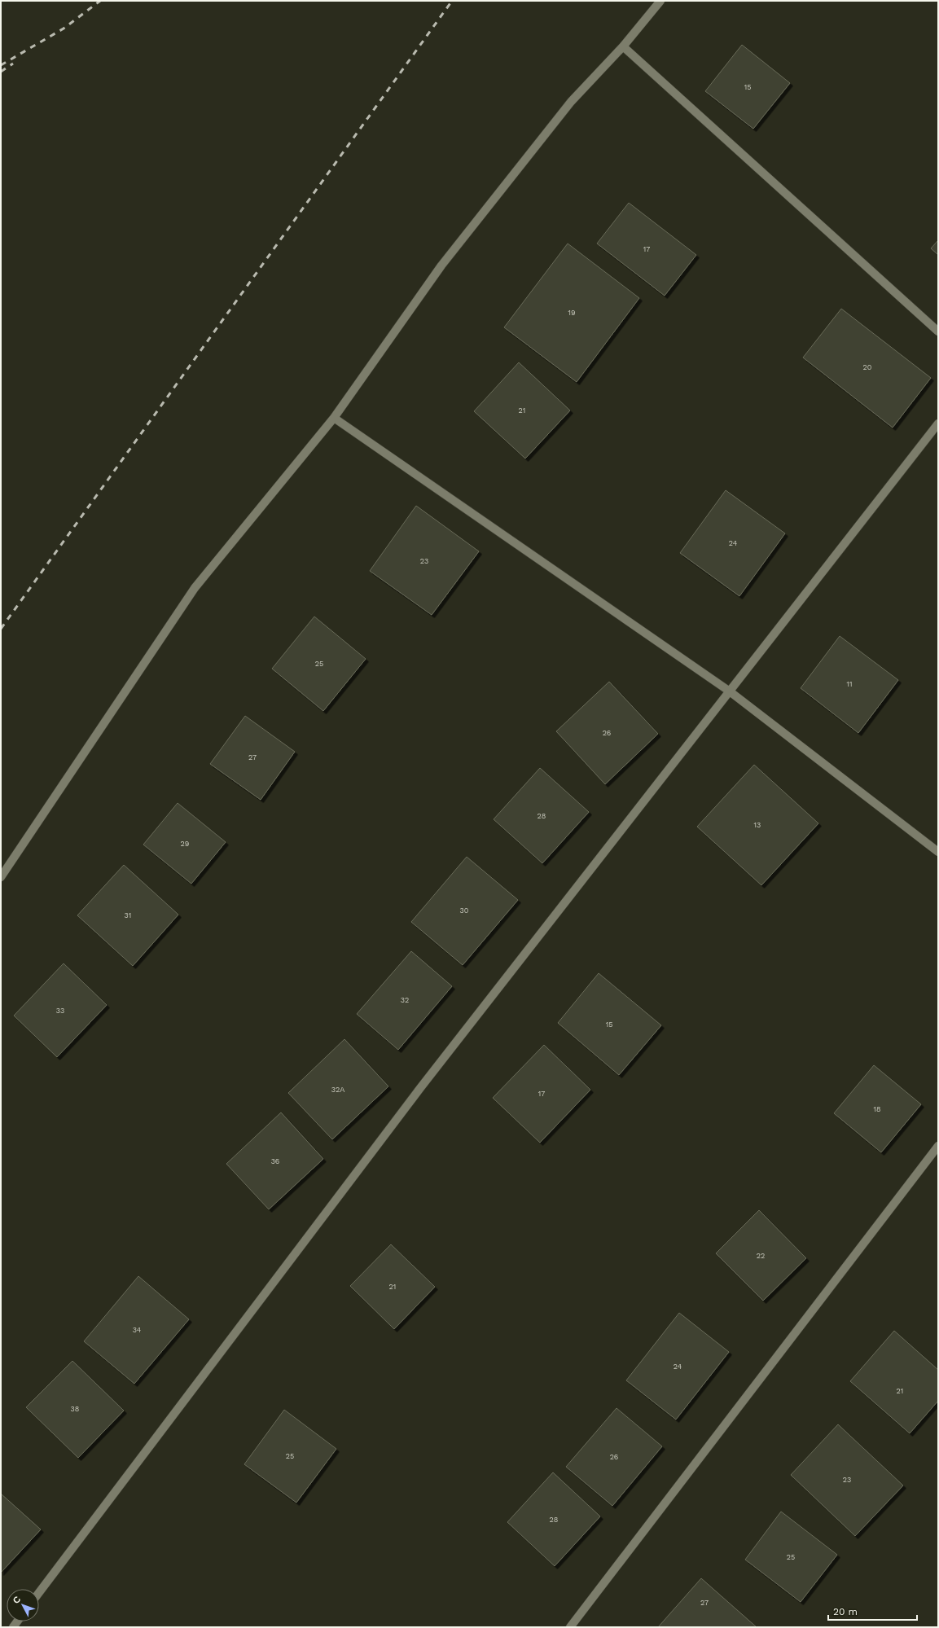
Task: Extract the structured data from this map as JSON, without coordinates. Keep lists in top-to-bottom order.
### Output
{
  "house_numbers": [
    "15",
    "17",
    "19",
    "20",
    "21",
    "24",
    "23",
    "25",
    "11",
    "26",
    "27",
    "28",
    "13",
    "29",
    "30",
    "31",
    "32",
    "33",
    "15",
    "32А",
    "17",
    "18",
    "36",
    "22",
    "21",
    "34",
    "24",
    "21",
    "38",
    "25",
    "26",
    "23",
    "28",
    "25",
    "27"
  ],
  "scale_bar": "20 m",
  "north": "top left"
}
